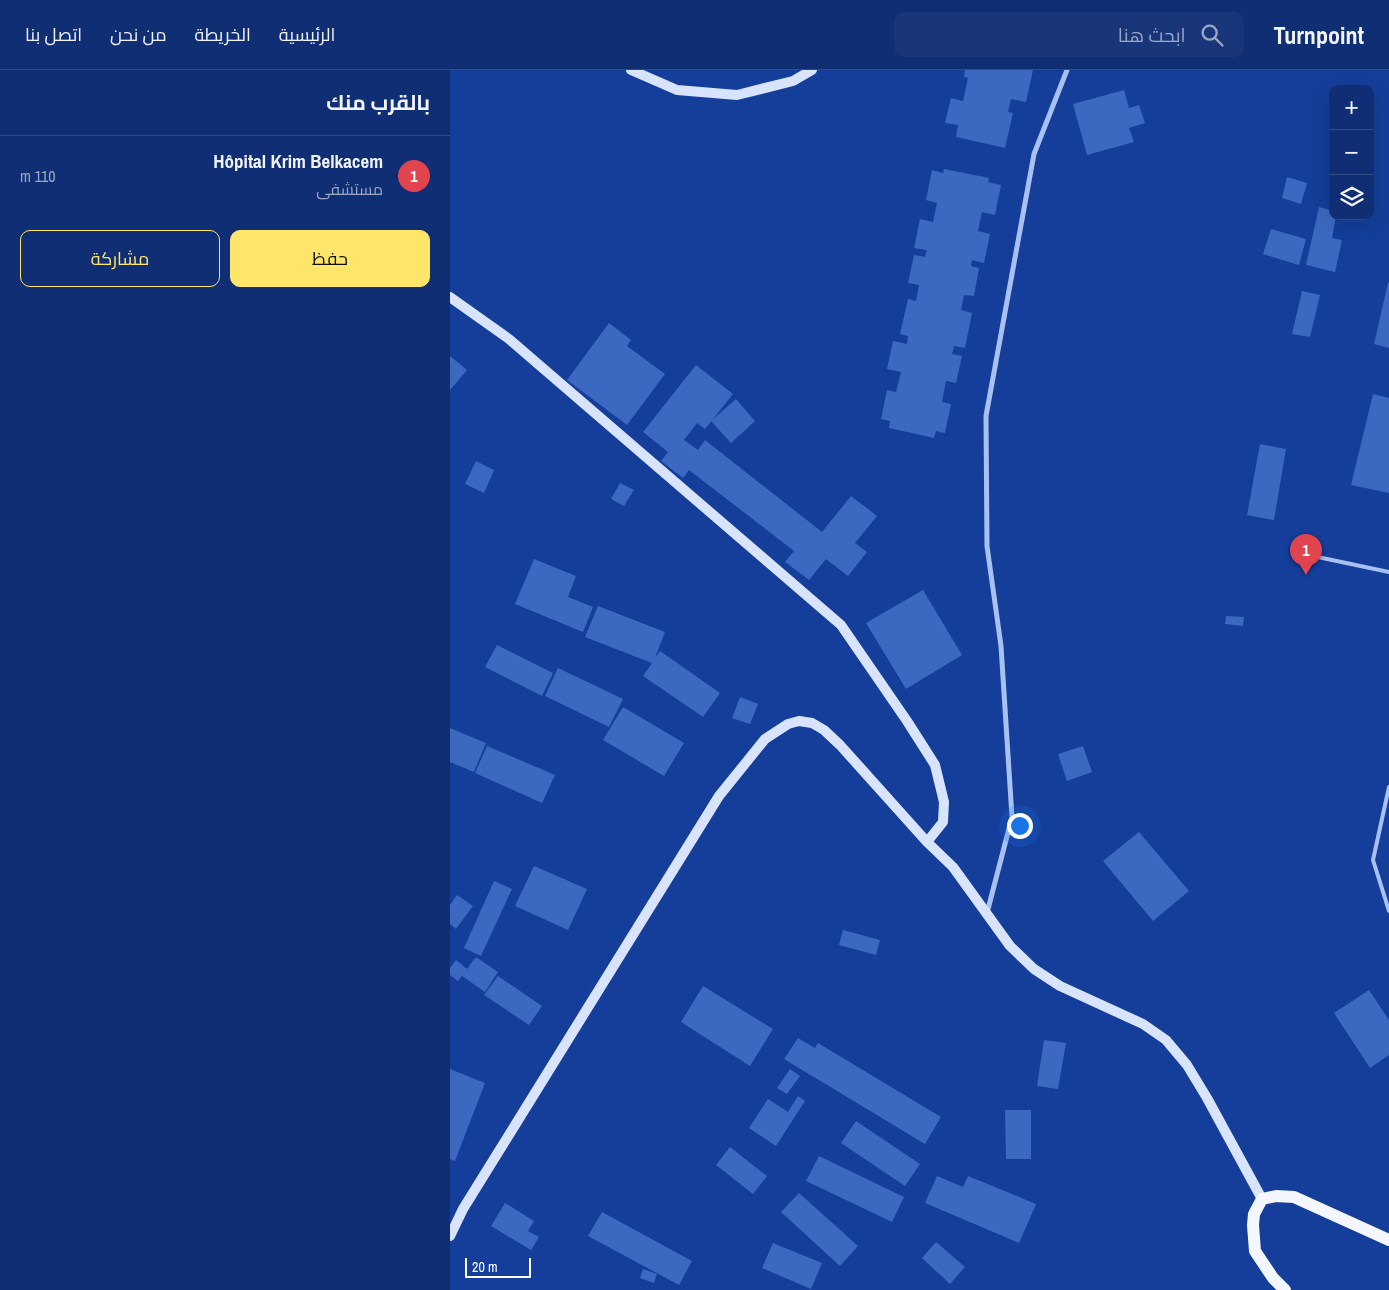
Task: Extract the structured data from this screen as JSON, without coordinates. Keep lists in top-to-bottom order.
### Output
{
  "scale_bar": "20 m",
  "page": {
    "header": "Turnpoint",
    "search": "ابحث هنا",
    "nav": [
      "الرئيسية",
      "الخريطة",
      "من نحن",
      "اتصل بنا"
    ],
    "heading": "بالقرب منك",
    "map_buttons": ["+", "−"],
    "list": [
      {
        "mark": "1",
        "name": "Hôpital Krim Belkacem",
        "note": "مستشفى",
        "value": "110 m"
      }
    ],
    "buttons": ["حفظ", "مشاركة"],
    "pins": "1",
    "scale": "20 m"
  }
}
